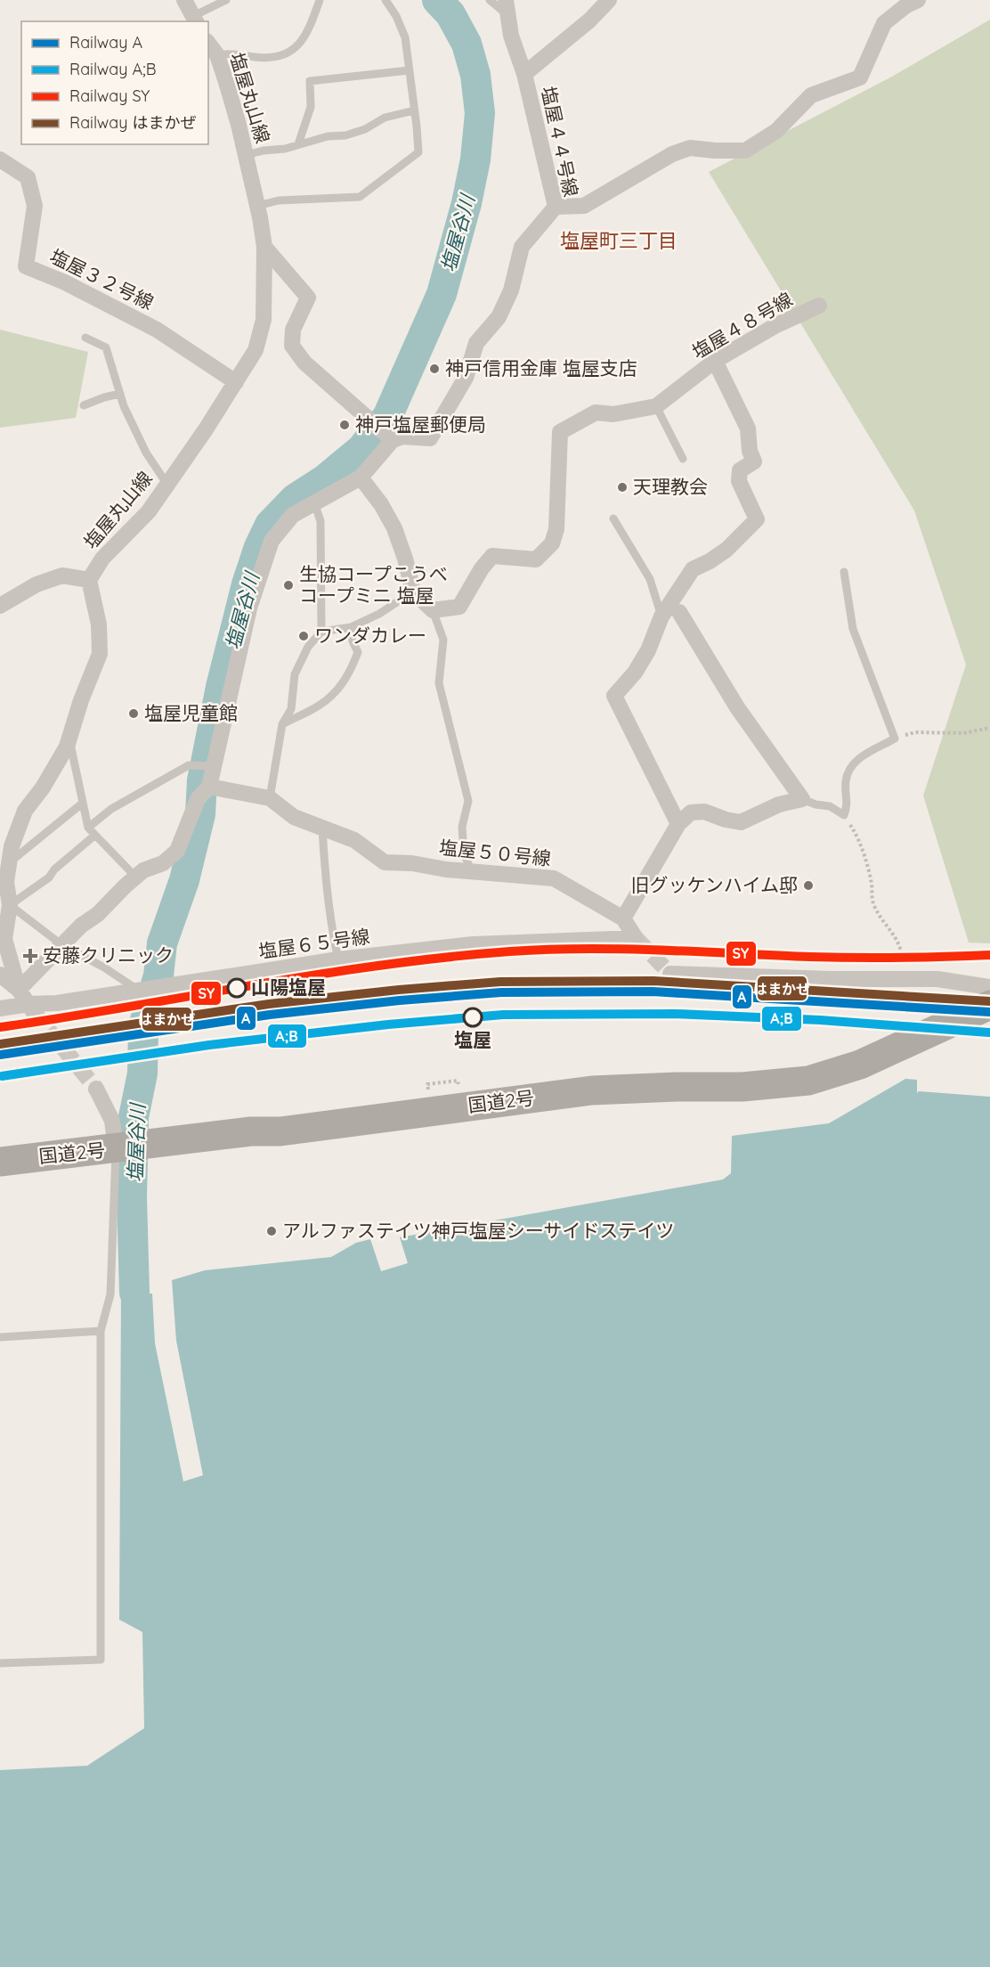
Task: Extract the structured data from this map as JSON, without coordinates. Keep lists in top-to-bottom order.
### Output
{
  "streets": {
    "highway": ["国道2号"],
    "street": [
      "塩屋丸山線",
      "塩屋４４号線",
      "塩屋３２号線",
      "塩屋４８号線",
      "塩屋５０号線",
      "塩屋６５号線"
    ]
  },
  "crossings": [
    ["塩屋丸山線", "塩屋３２号線"],
    ["塩屋丸山線", "塩屋６５号線"],
    ["塩屋５０号線", "塩屋６５号線"]
  ],
  "districts": ["塩屋町三丁目"],
  "water": ["塩屋谷川"],
  "places": {
    "other": [
      "神戸信用金庫 塩屋支店",
      "神戸塩屋郵便局",
      "天理教会",
      "生協コープこうべ コープミニ 塩屋",
      "ワンダカレー",
      "塩屋児童館",
      "旧グッケンハイム邸",
      "山陽塩屋",
      "塩屋",
      "アルファステイツ神戸塩屋シーサイドステイツ"
    ],
    "health": ["安藤クリニック"]
  },
  "lines": [
    "rail line SY",
    "rail line はまかぜ",
    "rail line A",
    "rail line A;B"
  ],
  "legend": [
    "Railway A",
    "Railway A;B",
    "Railway SY",
    "Railway はまかぜ"
  ]
}
